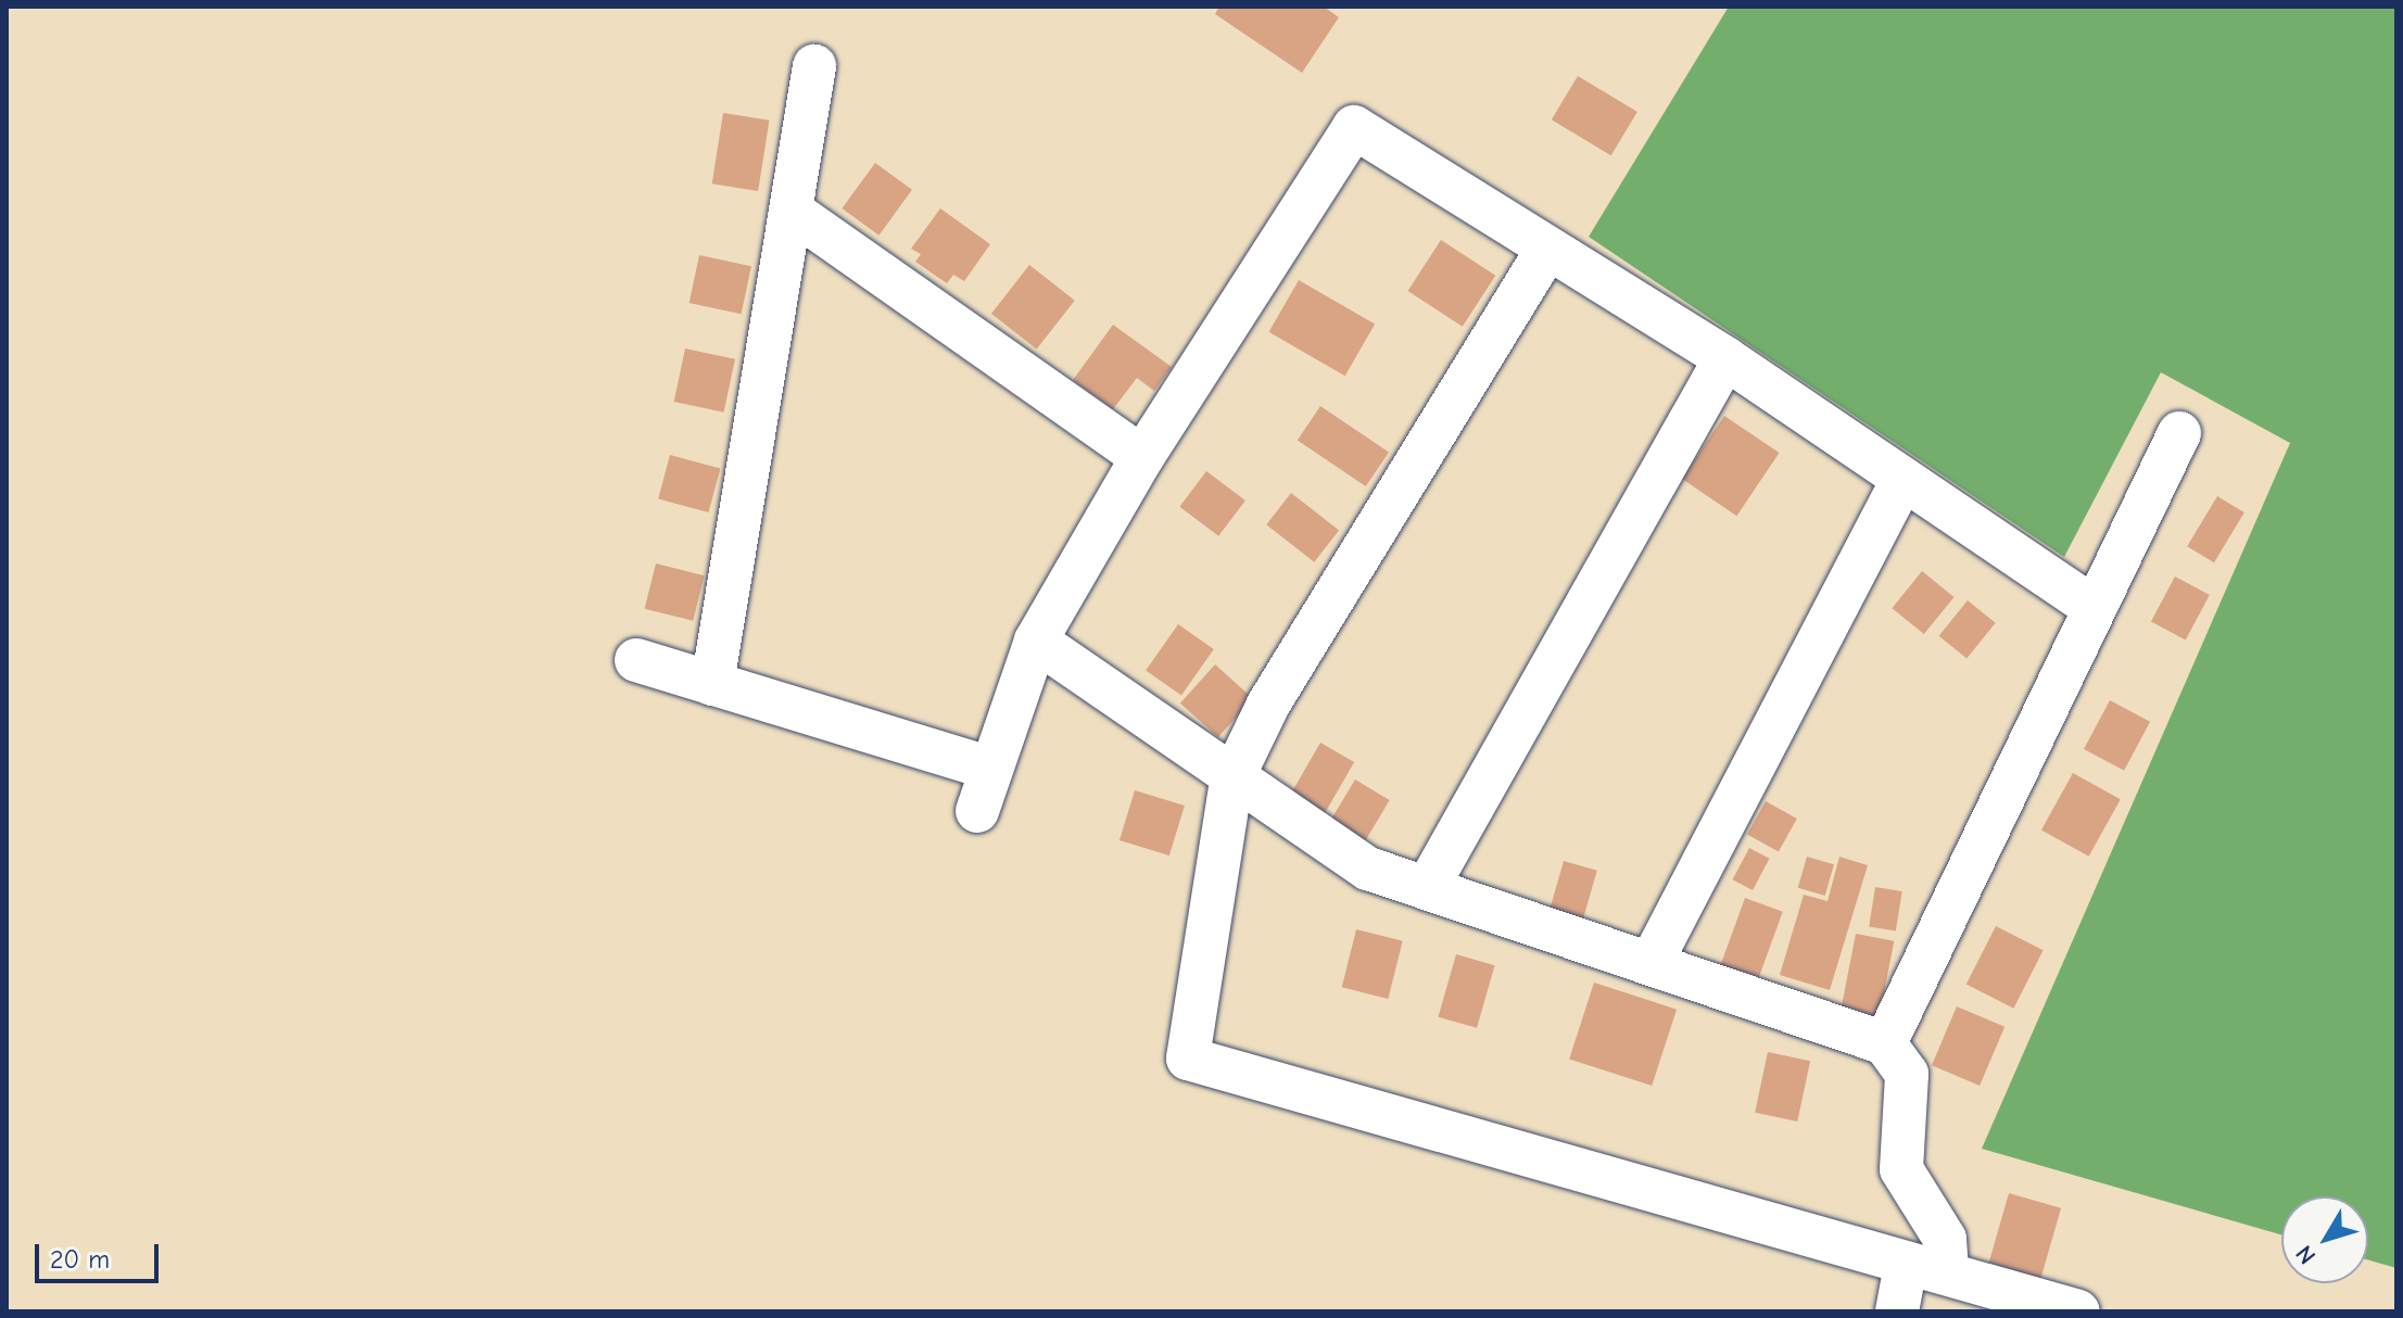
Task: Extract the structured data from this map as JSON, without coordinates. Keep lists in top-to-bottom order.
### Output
{
  "scale_bar": "20 m",
  "north": "bottom left"
}
